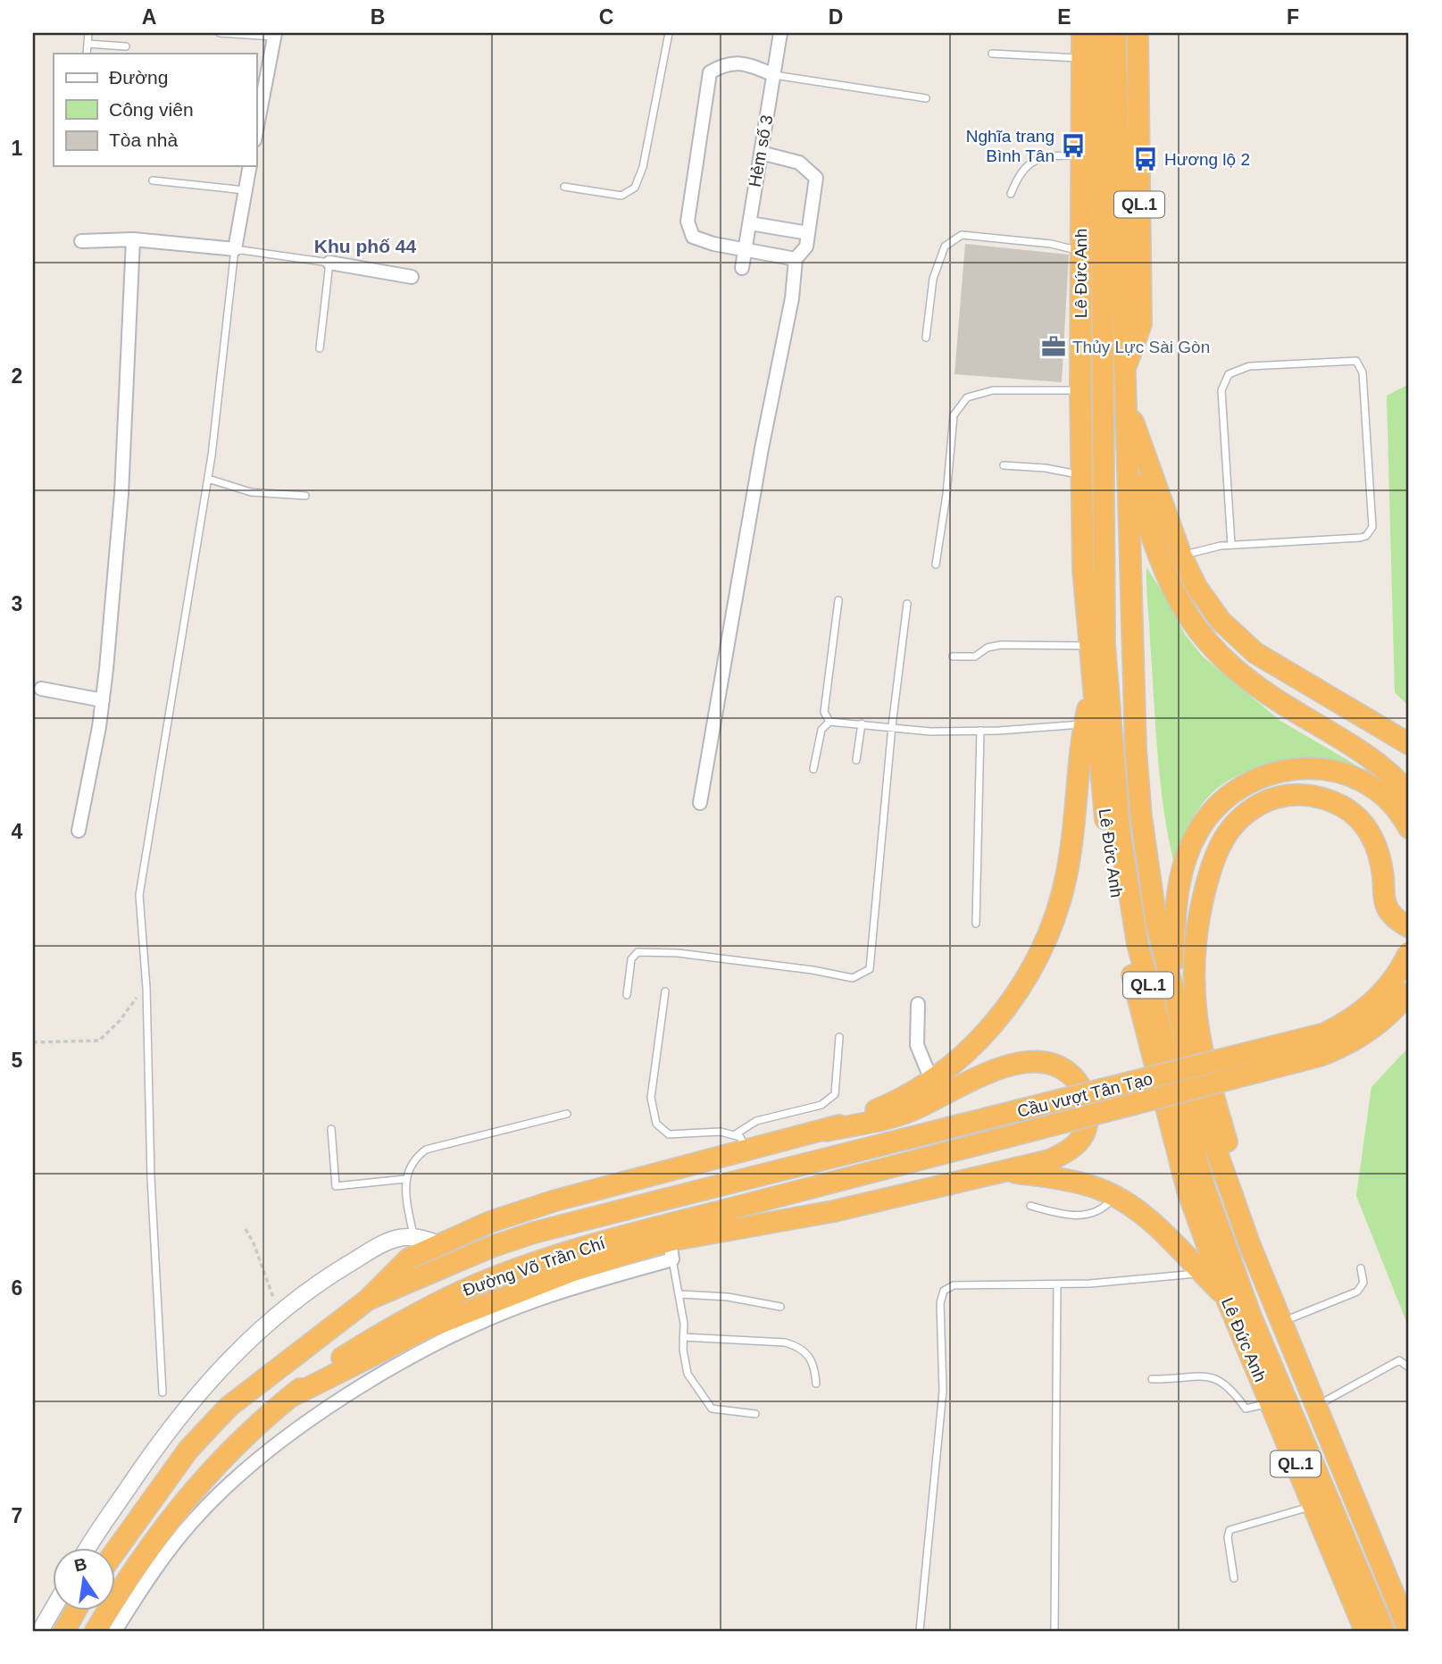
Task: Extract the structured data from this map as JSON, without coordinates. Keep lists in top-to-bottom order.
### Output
{
  "streets": {
    "highway": [
      "QL.1",
      "Lê Đức Anh",
      "Cầu vượt Tân Tạo",
      "Đường Võ Trần Chí"
    ],
    "street": ["Hẻm số 3"]
  },
  "crossings": [
    ["Cầu vượt Tân Tạo", "Đường Võ Trần Chí"]
  ],
  "districts": ["Khu phố 44"],
  "places": {
    "bus stop": ["Nghĩa trang Bình Tân", "Hương lộ 2"],
    "office": ["Thủy Lực Sài Gòn"]
  },
  "legend": ["Đường", "Công viên", "Tòa nhà"],
  "north": "top",
  "grid": {
    "columns": [
      "A",
      "B",
      "C",
      "D",
      "E",
      "F"
    ],
    "rows": [
      "1",
      "2",
      "3",
      "4",
      "5",
      "6",
      "7"
    ]
  }
}
